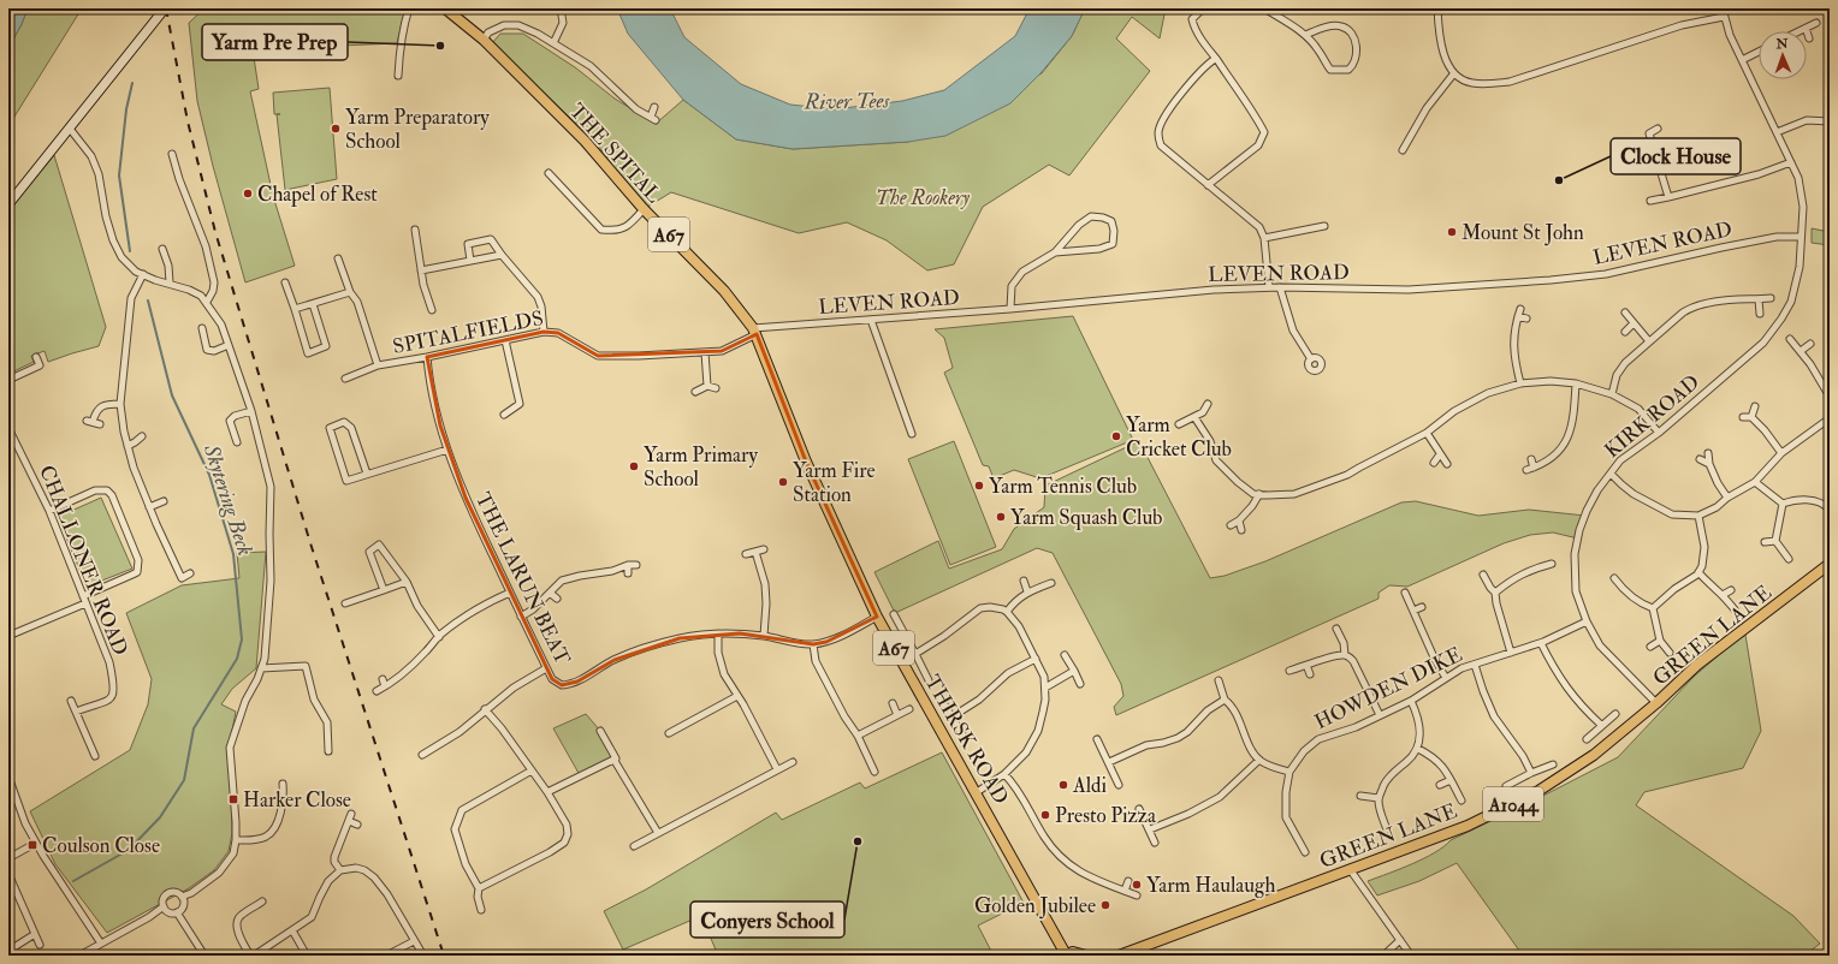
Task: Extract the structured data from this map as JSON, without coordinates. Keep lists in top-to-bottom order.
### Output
{
  "streets": {
    "main road": [
      "THE SPITAL",
      "A67",
      "GREEN LANE",
      "THIRSK ROAD",
      "A1044"
    ],
    "street": [
      "LEVEN ROAD",
      "SPITALFIELDS",
      "KIRK ROAD",
      "CHALLONER ROAD",
      "THE LARUN BEAT",
      "HOWDEN DIKE"
    ]
  },
  "crossings": [
    ["THE SPITAL", "LEVEN ROAD"],
    ["THE SPITAL", "SPITALFIELDS"],
    ["THE SPITAL", "THIRSK ROAD"],
    ["A67", "THIRSK ROAD"],
    ["LEVEN ROAD", "SPITALFIELDS"],
    ["LEVEN ROAD", "KIRK ROAD"],
    ["LEVEN ROAD", "THIRSK ROAD"],
    ["SPITALFIELDS", "THE LARUN BEAT"],
    ["SPITALFIELDS", "THIRSK ROAD"],
    ["KIRK ROAD", "GREEN LANE"],
    ["KIRK ROAD", "HOWDEN DIKE"],
    ["THE LARUN BEAT", "THIRSK ROAD"]
  ],
  "water": ["River Tees", "Skytering Beck"],
  "parks": ["The Rookery"],
  "places": {
    "other": [
      "Yarm Pre Prep",
      "Yarm Preparatory School",
      "Clock House",
      "Chapel of Rest",
      "Mount St John",
      "Yarm Cricket Club",
      "Yarm Primary School",
      "Yarm Fire Station",
      "Yarm Tennis Club",
      "Yarm Squash Club",
      "Aldi",
      "Presto Pizza",
      "Conyers School",
      "Yarm Haulaugh",
      "Golden Jubilee"
    ],
    "transit": ["Harker Close", "Coulson Close"]
  },
  "north": "top"
}
